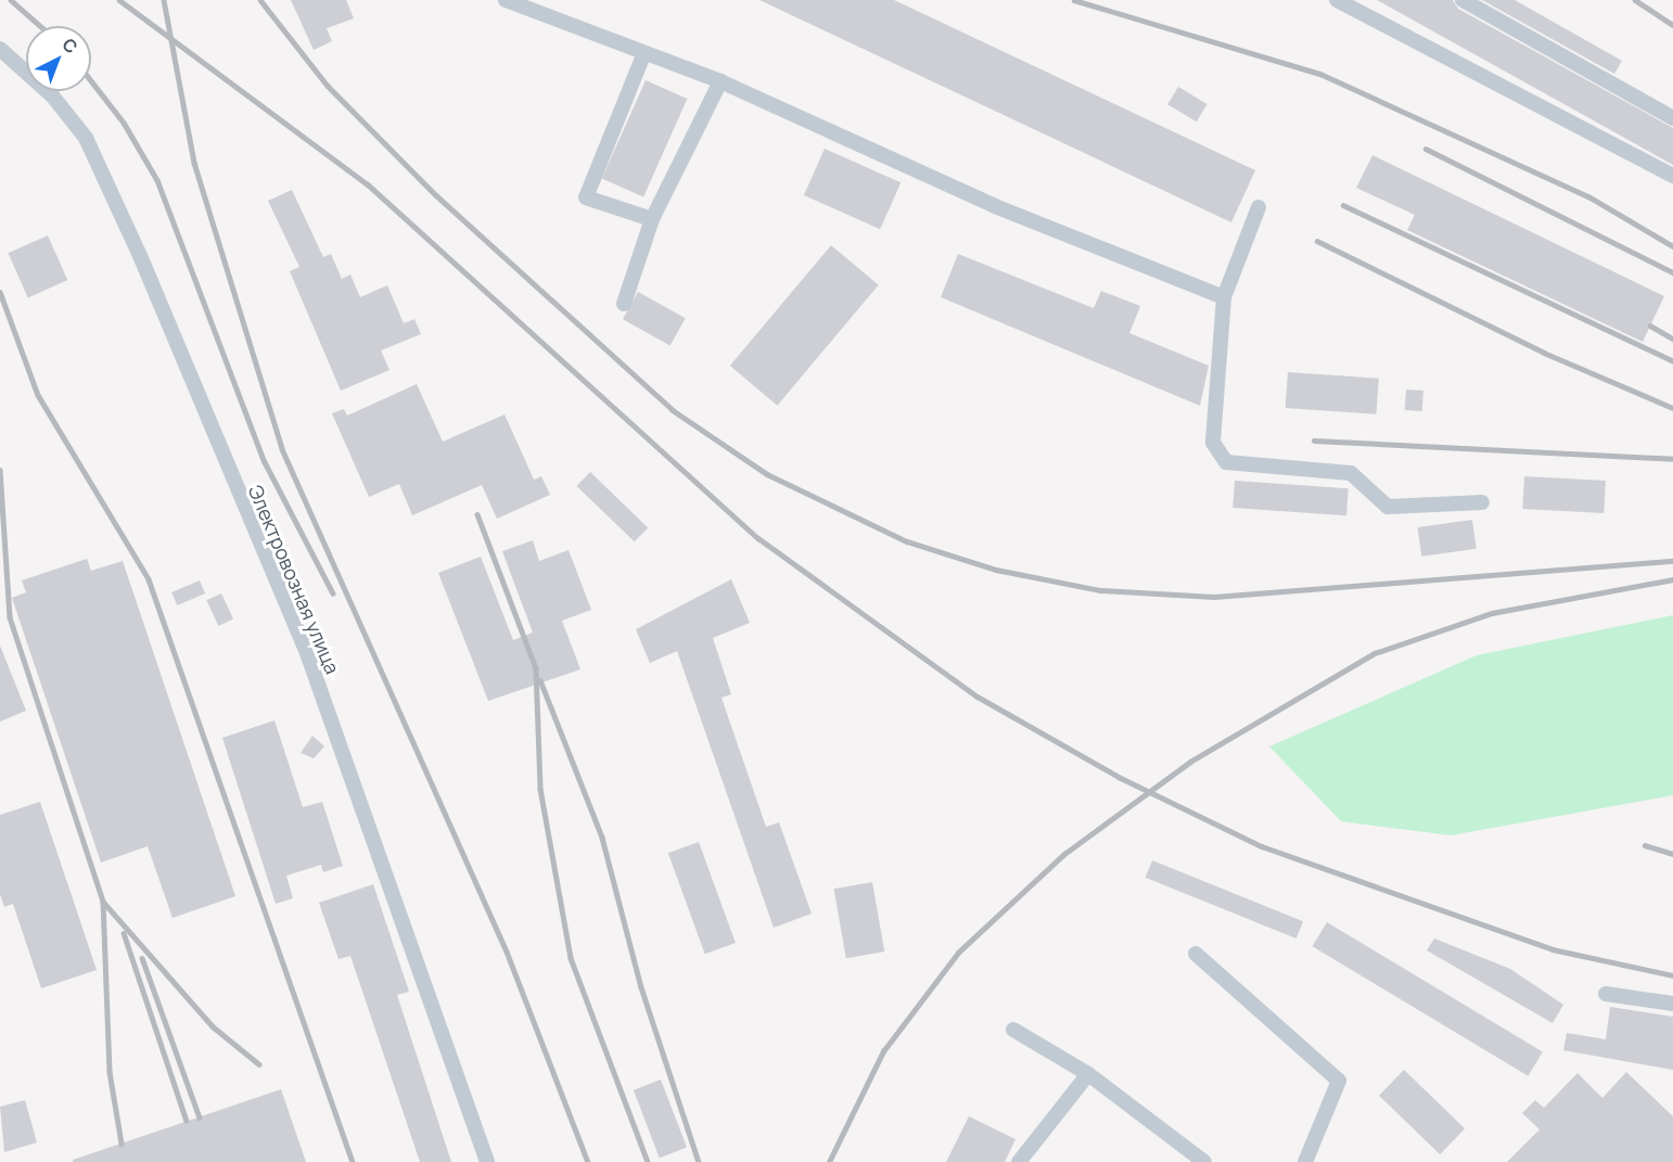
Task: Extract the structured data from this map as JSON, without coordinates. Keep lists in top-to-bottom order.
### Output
{
  "streets": {
    "street": ["Электровозная улица"]
  },
  "north": "top right"
}
